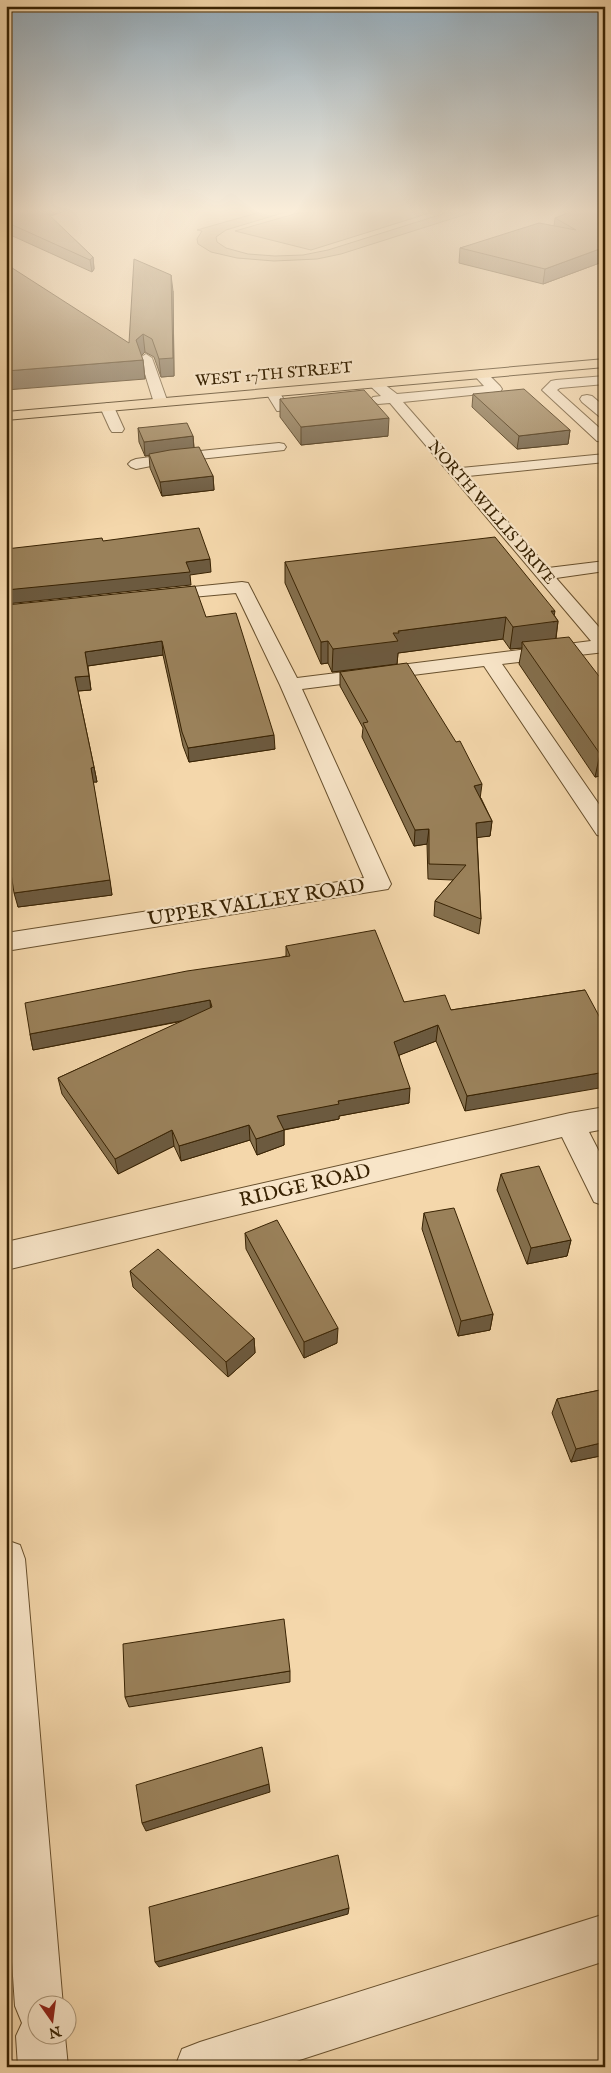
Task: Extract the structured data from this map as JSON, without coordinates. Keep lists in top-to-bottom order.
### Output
{
  "streets": {
    "main road": ["WEST 17TH STREET"],
    "street": ["NORTH WILLIS DRIVE", "UPPER VALLEY ROAD", "RIDGE ROAD"]
  },
  "crossings": [
    ["WEST 17TH STREET", "NORTH WILLIS DRIVE"]
  ],
  "north": "bottom"
}
